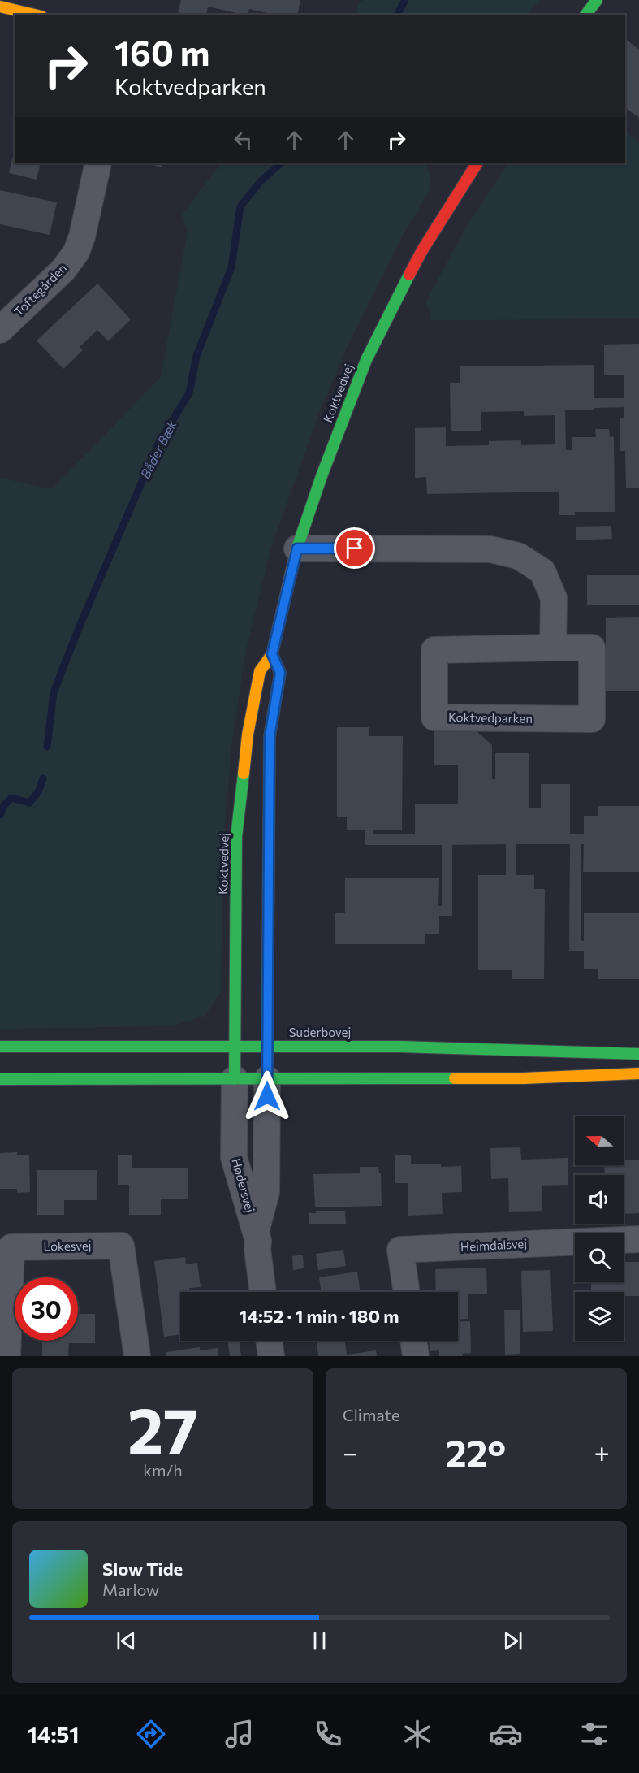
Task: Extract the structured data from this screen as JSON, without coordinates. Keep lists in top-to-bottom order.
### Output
{
  "streets": {
    "street": [
      "Toftegården",
      "Koktvedvej",
      "Koktvedparken",
      "Suderbovej",
      "Hødersvej",
      "Heimdalsvej",
      "Lokesvej"
    ]
  },
  "crossings": [
    ["Koktvedvej", "Suderbovej"],
    ["Koktvedvej", "Hødersvej"]
  ],
  "water": ["Båder Bæk"],
  "north": "left",
  "page": {
    "turn": ["160 m", "Koktvedparken"],
    "limit": "30",
    "trip": "14:52 · 1 min · 180 m",
    "tile": [
      ["27", "km/h"],
      "Climate"
    ],
    "heat": ["−", "22°", "+"],
    "song": ["Slow Tide", "Marlow"],
    "tabs": "14:51"
  }
}
